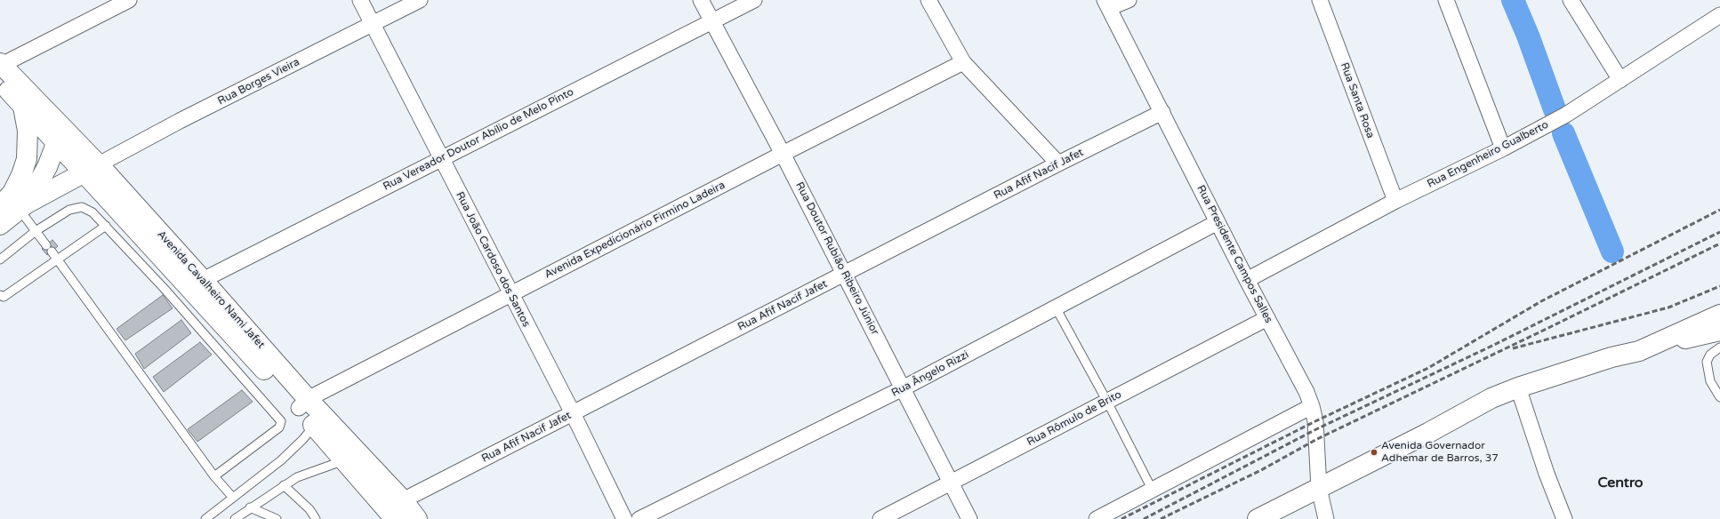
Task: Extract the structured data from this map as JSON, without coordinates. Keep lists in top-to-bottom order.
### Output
{
  "streets": {
    "main road": ["Avenida Cavalheiro Nami Jafet"],
    "street": [
      "Rua Borges Vieira",
      "Rua Santa Rosa",
      "Rua Vereador Doutor Abílio de Melo Pinto",
      "Rua Engenheiro Gualberto",
      "Rua Afif Nacif Jafet",
      "Avenida Expedicionário Firmino Ladeira",
      "Rua Presidente Campos Salles",
      "Rua Doutor Rubião Ribeiro Júnior",
      "Rua João Cardoso dos Santos",
      "Rua Ângelo Rizzi",
      "Rua Rômulo de Brito"
    ]
  },
  "crossings": [
    ["Rua Borges Vieira", "Rua João Cardoso dos Santos"],
    ["Rua Borges Vieira", "Avenida Cavalheiro Nami Jafet"],
    ["Rua Santa Rosa", "Rua Engenheiro Gualberto"],
    ["Rua Vereador Doutor Abílio de Melo Pinto", "Rua Doutor Rubião Ribeiro Júnior"],
    ["Rua Vereador Doutor Abílio de Melo Pinto", "Rua João Cardoso dos Santos"],
    ["Rua Vereador Doutor Abílio de Melo Pinto", "Avenida Cavalheiro Nami Jafet"],
    ["Rua Engenheiro Gualberto", "Rua Presidente Campos Salles"],
    ["Rua Afif Nacif Jafet", "Rua Presidente Campos Salles"],
    ["Rua Afif Nacif Jafet", "Rua Doutor Rubião Ribeiro Júnior"],
    ["Rua Afif Nacif Jafet", "Rua João Cardoso dos Santos"],
    ["Rua Afif Nacif Jafet", "Avenida Cavalheiro Nami Jafet"],
    ["Avenida Expedicionário Firmino Ladeira", "Rua Doutor Rubião Ribeiro Júnior"],
    ["Avenida Expedicionário Firmino Ladeira", "Rua João Cardoso dos Santos"],
    ["Avenida Expedicionário Firmino Ladeira", "Avenida Cavalheiro Nami Jafet"],
    ["Rua Presidente Campos Salles", "Rua Ângelo Rizzi"],
    ["Rua Presidente Campos Salles", "Rua Rômulo de Brito"],
    ["Rua Doutor Rubião Ribeiro Júnior", "Rua Ângelo Rizzi"],
    ["Rua Doutor Rubião Ribeiro Júnior", "Rua Rômulo de Brito"]
  ],
  "districts": ["Centro"],
  "places": ["Avenida Governador Adhemar de Barros, 37"]
}
